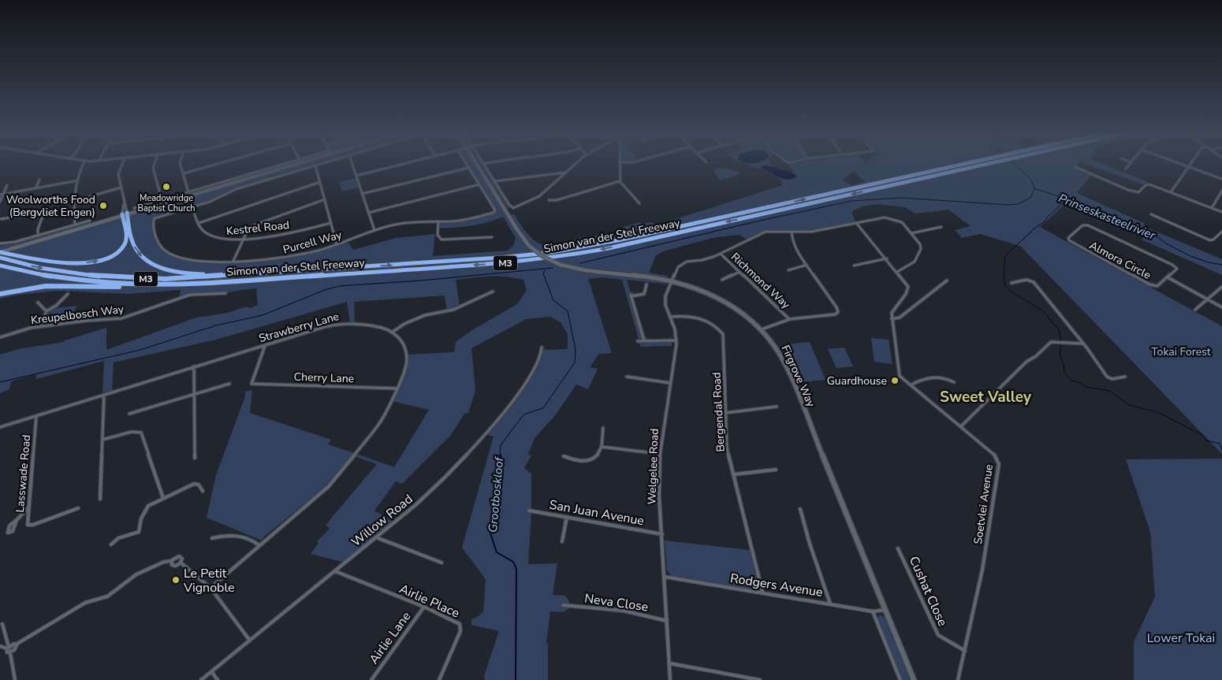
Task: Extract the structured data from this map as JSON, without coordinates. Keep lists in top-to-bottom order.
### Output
{
  "streets": {
    "highway": ["Simon van der Stel Freeway", "M3"],
    "street": [
      "Kestrel Road",
      "Purcell Way",
      "Almora Circle",
      "Richmond Way",
      "Kreupelbosch Way",
      "Strawberry Lane",
      "Firgrove Way",
      "Cherry Lane",
      "Bergendal Road",
      "Welgelee Road",
      "Lasswade Road",
      "Soetvlei Avenue",
      "San Juan Avenue",
      "Willow Road",
      "Rodgers Avenue",
      "Cushat Close",
      "Airlie Place",
      "Neva Close",
      "Airlie Lane"
    ]
  },
  "crossings": [
    ["Strawberry Lane", "Cherry Lane"],
    ["Strawberry Lane", "Lasswade Road"],
    ["Firgrove Way", "Welgelee Road"],
    ["Firgrove Way", "Rodgers Avenue"],
    ["Bergendal Road", "Welgelee Road"],
    ["Bergendal Road", "Rodgers Avenue"],
    ["Welgelee Road", "San Juan Avenue"],
    ["Welgelee Road", "Rodgers Avenue"],
    ["Welgelee Road", "Neva Close"],
    ["Soetvlei Avenue", "Cushat Close"],
    ["Willow Road", "Airlie Place"],
    ["Airlie Place", "Airlie Lane"]
  ],
  "districts": ["Sweet Valley"],
  "water": ["Prinseskasteelrivier", "Grootboskloof"],
  "parks": ["Tokai Forest", "Lower Tokai"],
  "places": [
    "Meadowridge Baptist Church",
    "Woolworths Food (Bergvliet Engen)",
    "Guardhouse",
    "Le Petit Vignoble"
  ]
}
